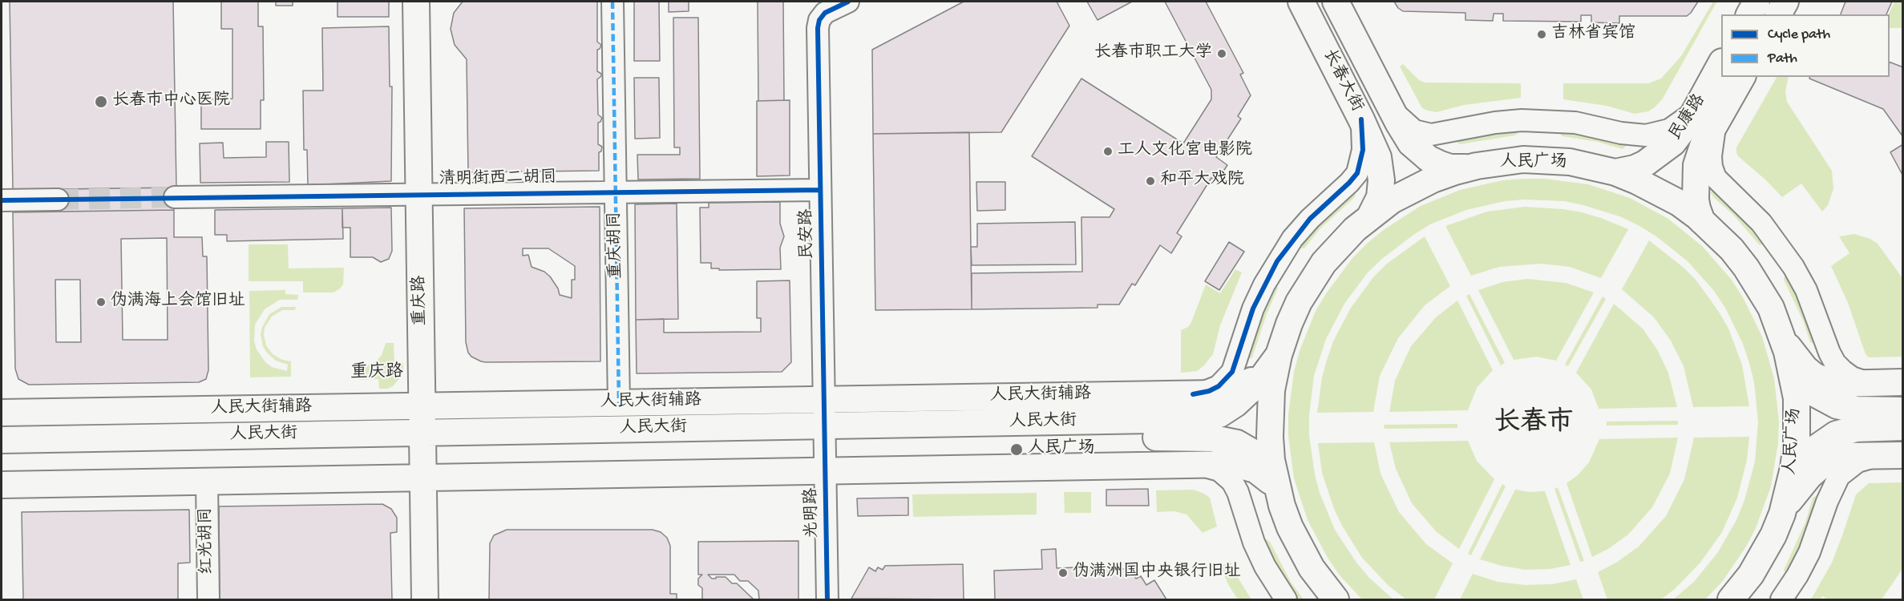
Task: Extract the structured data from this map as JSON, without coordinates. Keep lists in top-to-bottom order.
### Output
{
  "streets": {
    "main road": [
      "长春大街",
      "民康路",
      "人民广场",
      "重庆路",
      "人民大街辅路",
      "人民大街"
    ],
    "street": [
      "清明街西二胡同",
      "民安路",
      "重庆胡同",
      "光明路",
      "红光胡同"
    ]
  },
  "crossings": [
    ["长春大街", "人民广场"],
    ["民康路", "人民广场"],
    ["人民广场", "人民大街辅路"],
    ["人民广场", "人民大街"],
    ["清明街西二胡同", "民安路"],
    ["清明街西二胡同", "重庆胡同"],
    ["清明街西二胡同", "重庆路"],
    ["民安路", "人民大街辅路"],
    ["民安路", "人民大街"],
    ["民安路", "光明路"],
    ["重庆胡同", "人民大街辅路"],
    ["重庆路", "人民大街辅路"],
    ["重庆路", "人民大街"],
    ["人民大街辅路", "人民大街"],
    ["人民大街", "光明路"]
  ],
  "districts": ["重庆路", "长春市"],
  "places": [
    "吉林省宾馆",
    "长春市职工大学",
    "长春市中心医院",
    "工人文化宫电影院",
    "和平大戏院",
    "伪满海上会馆旧址",
    "人民广场",
    "伪满洲国中央银行旧址"
  ],
  "legend": ["Cycle path", "Path"]
}
